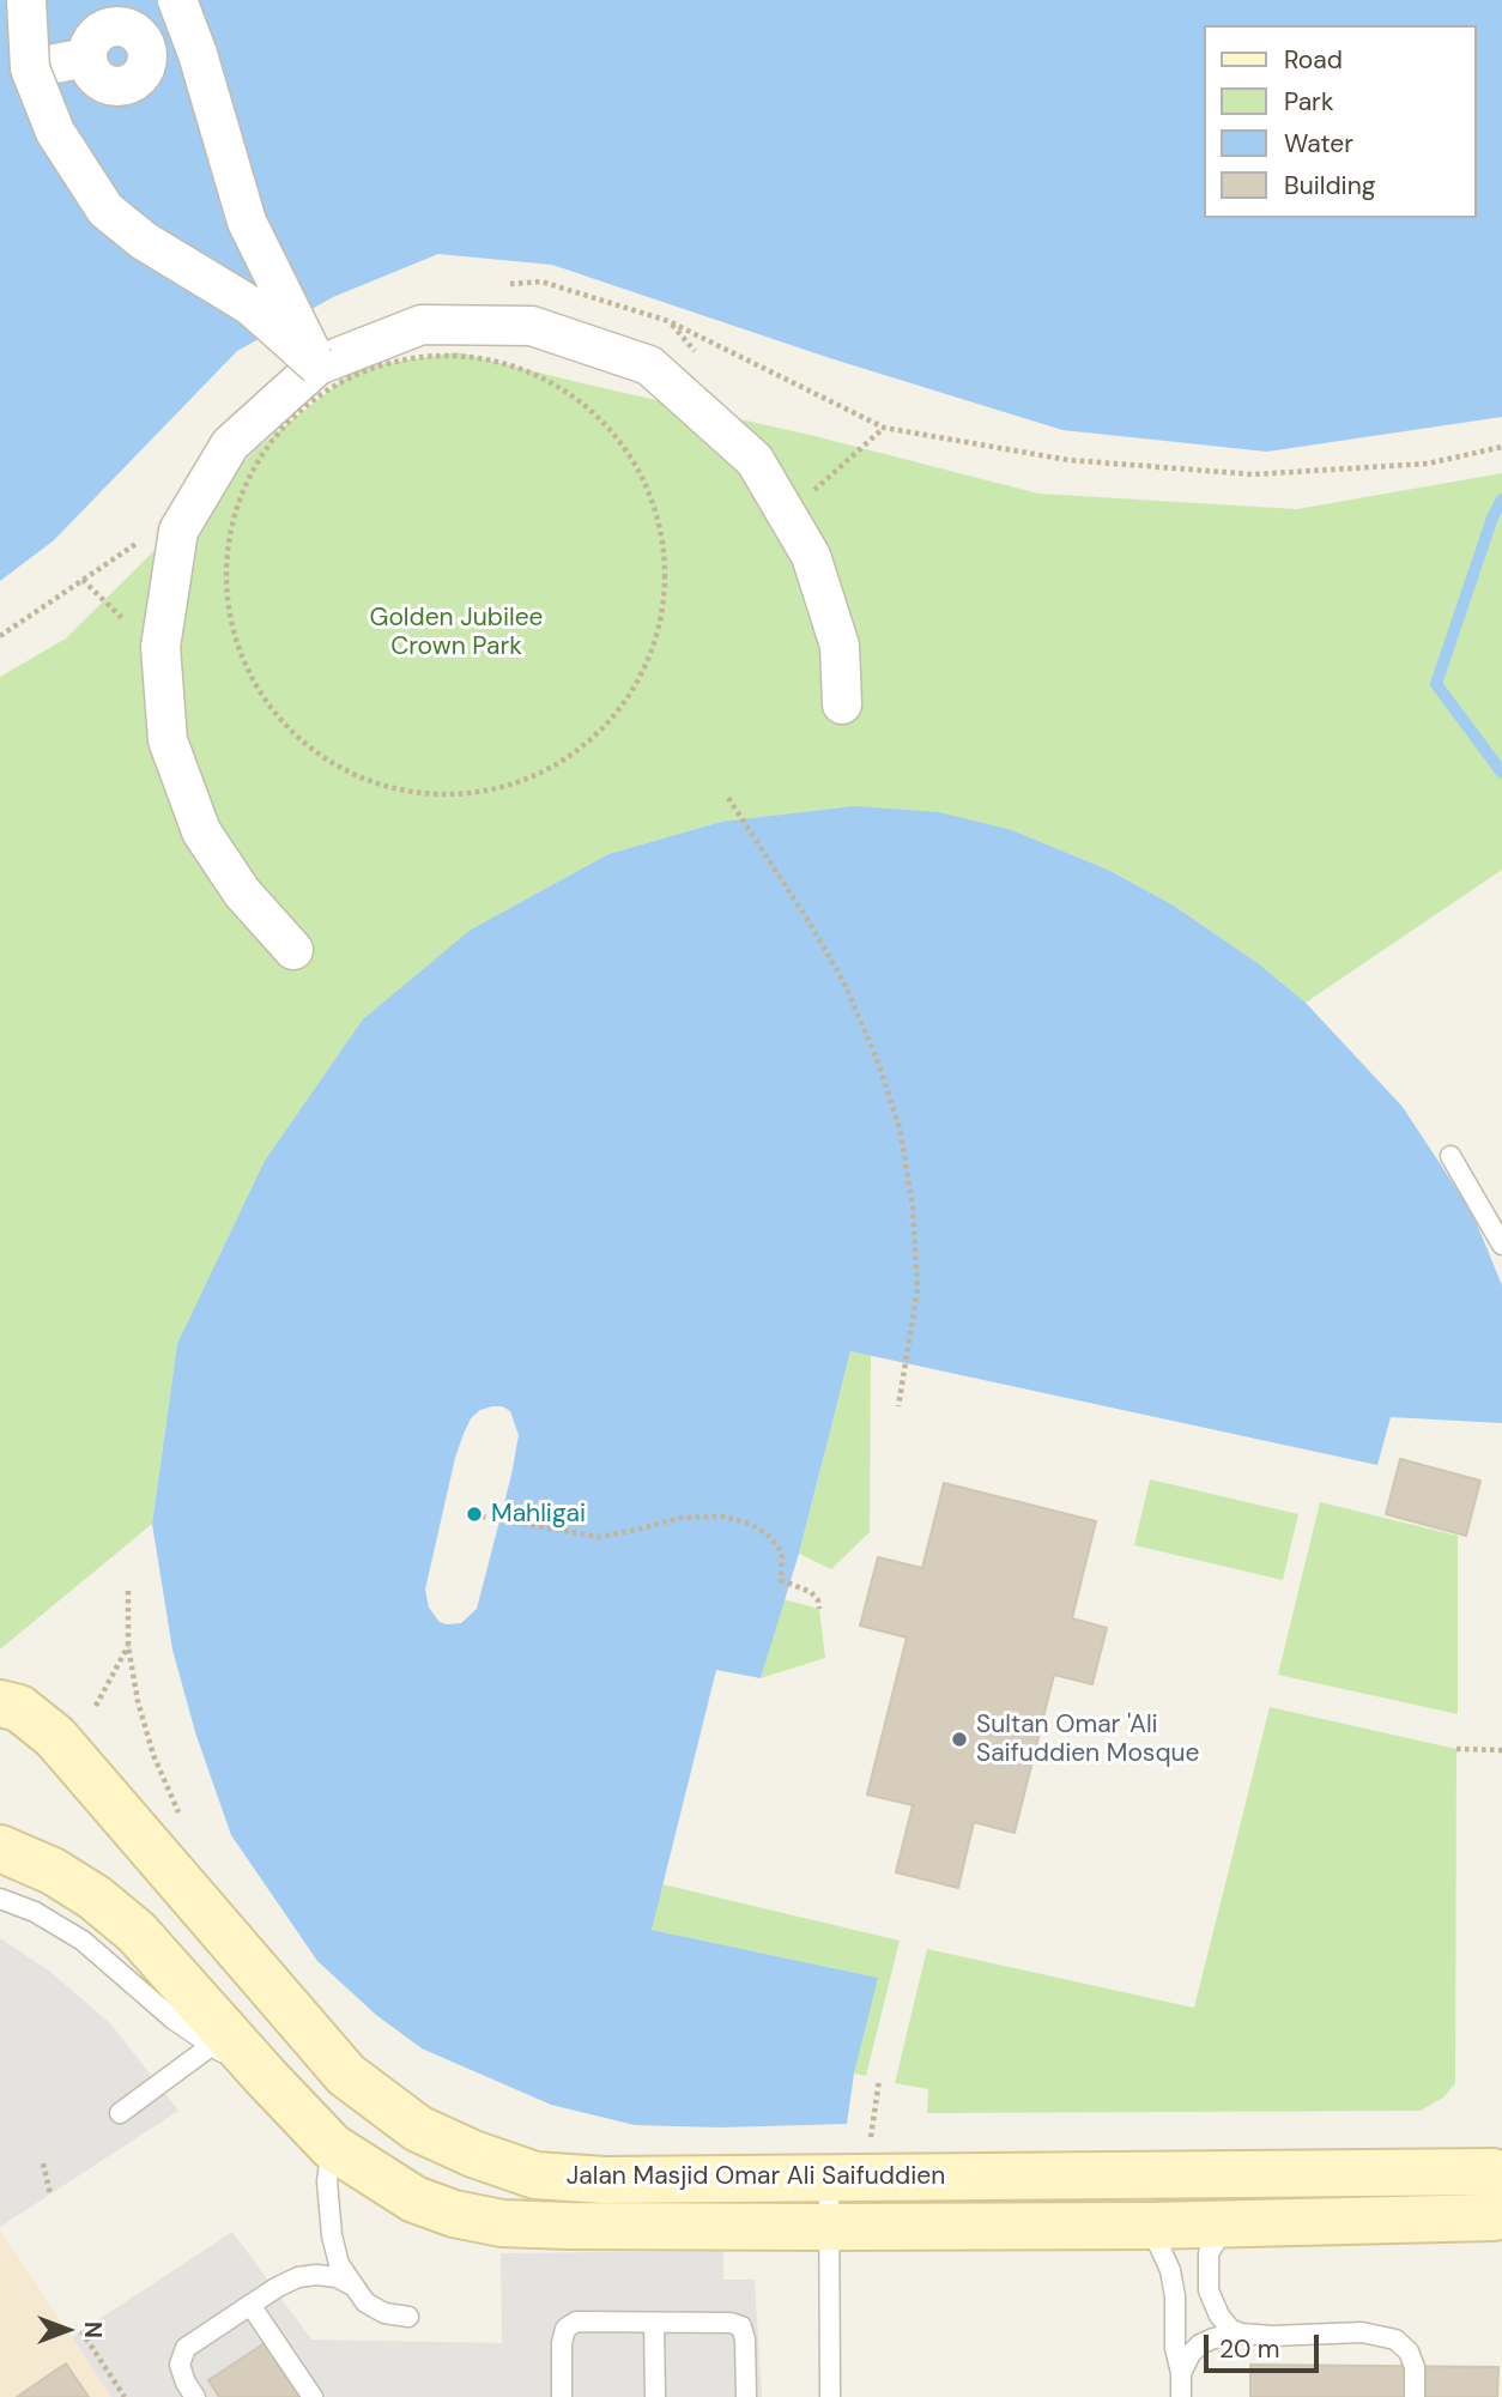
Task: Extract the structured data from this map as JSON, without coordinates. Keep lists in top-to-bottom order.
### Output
{
  "streets": {
    "street": ["Jalan Masjid Omar Ali Saifuddien"]
  },
  "parks": ["Golden Jubilee Crown Park"],
  "places": ["Mahligai", "Sultan Omar 'Ali Saifuddien Mosque"],
  "legend": [
    "Road",
    "Park",
    "Water",
    "Building"
  ],
  "scale_bar": "20 m",
  "north": "right"
}
